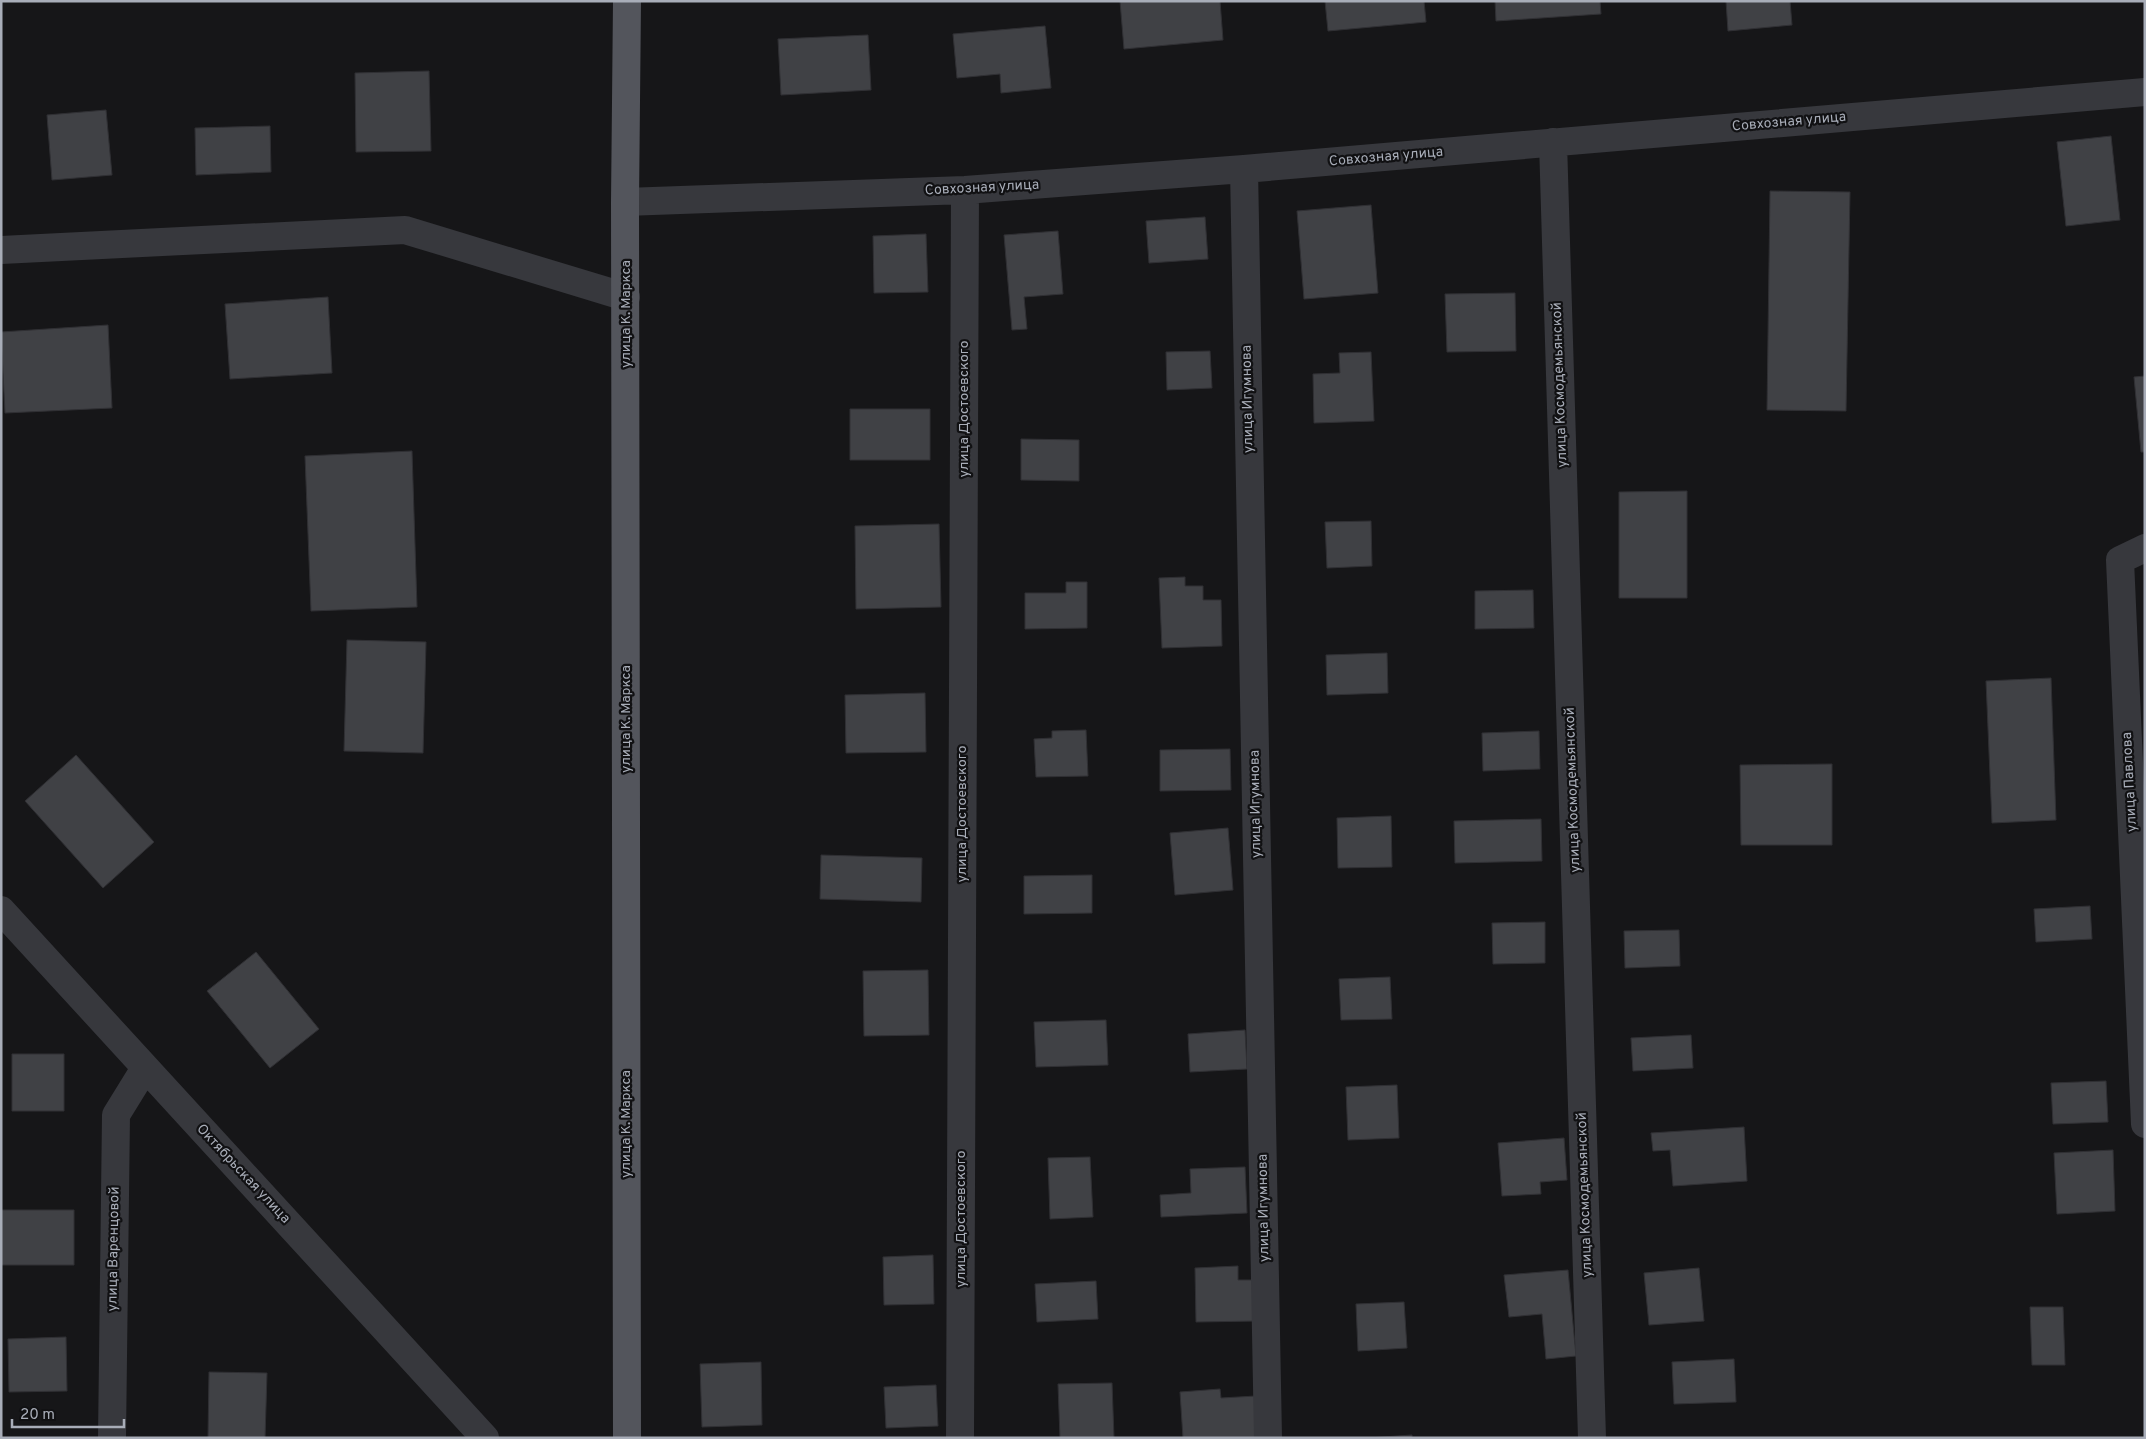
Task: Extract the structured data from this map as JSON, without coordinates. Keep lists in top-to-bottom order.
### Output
{
  "streets": {
    "main road": ["улица К. Маркса"],
    "street": [
      "Совхозная улица",
      "улица Космодемьянской",
      "улица Игумнова",
      "улица Достоевского",
      "улица Павлова",
      "Октябрьская улица",
      "улица Варенцовой"
    ]
  },
  "crossings": [
    ["Совхозная улица", "улица К. Маркса"],
    ["Совхозная улица", "улица Космодемьянской"],
    ["Совхозная улица", "улица Игумнова"],
    ["Совхозная улица", "улица Достоевского"],
    ["Октябрьская улица", "улица Варенцовой"]
  ],
  "scale_bar": "20 m"
}
